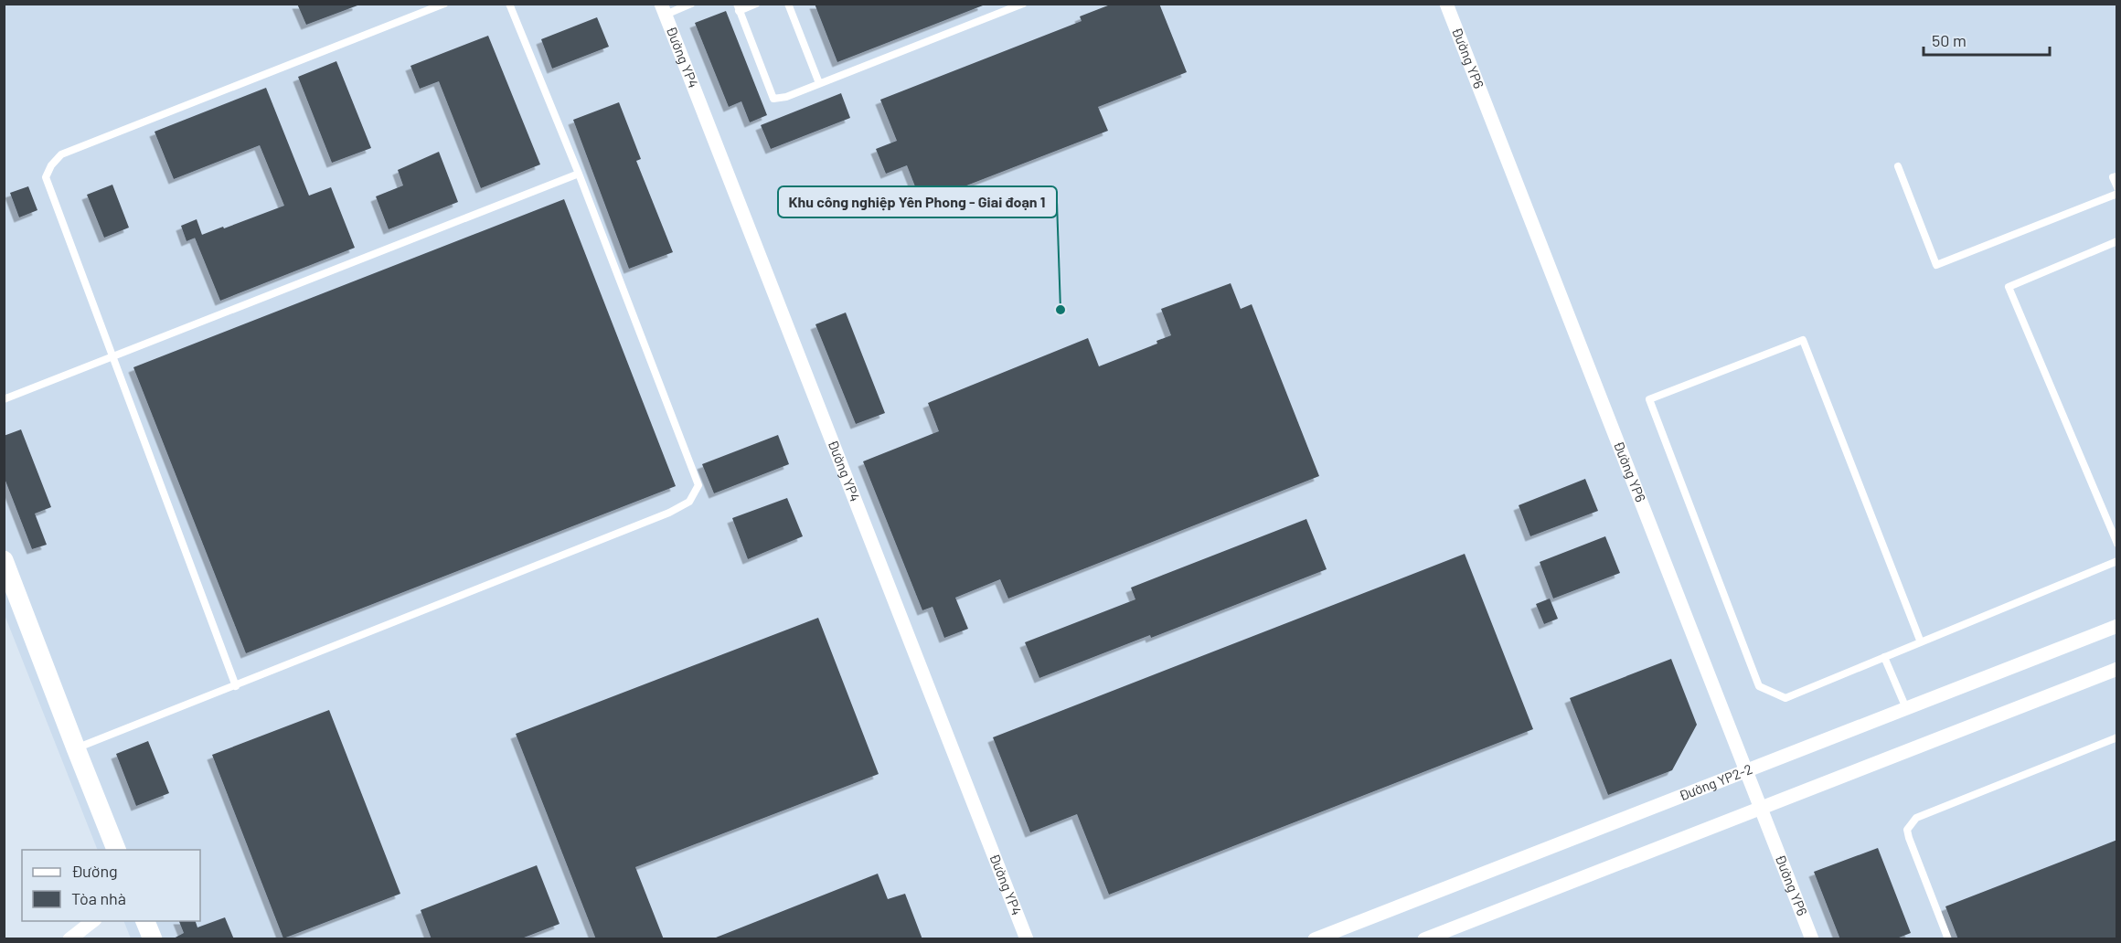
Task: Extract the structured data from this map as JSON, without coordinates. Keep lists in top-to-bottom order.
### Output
{
  "streets": {
    "street": ["Đường YP4", "Đường YP6", "Đường YP2-2"]
  },
  "crossings": [
    ["Đường YP6", "Đường YP2-2"]
  ],
  "places": ["Khu công nghiệp Yên Phong - Giai đoạn 1"],
  "legend": ["Đường", "Tòa nhà"],
  "scale_bar": "50 m"
}
